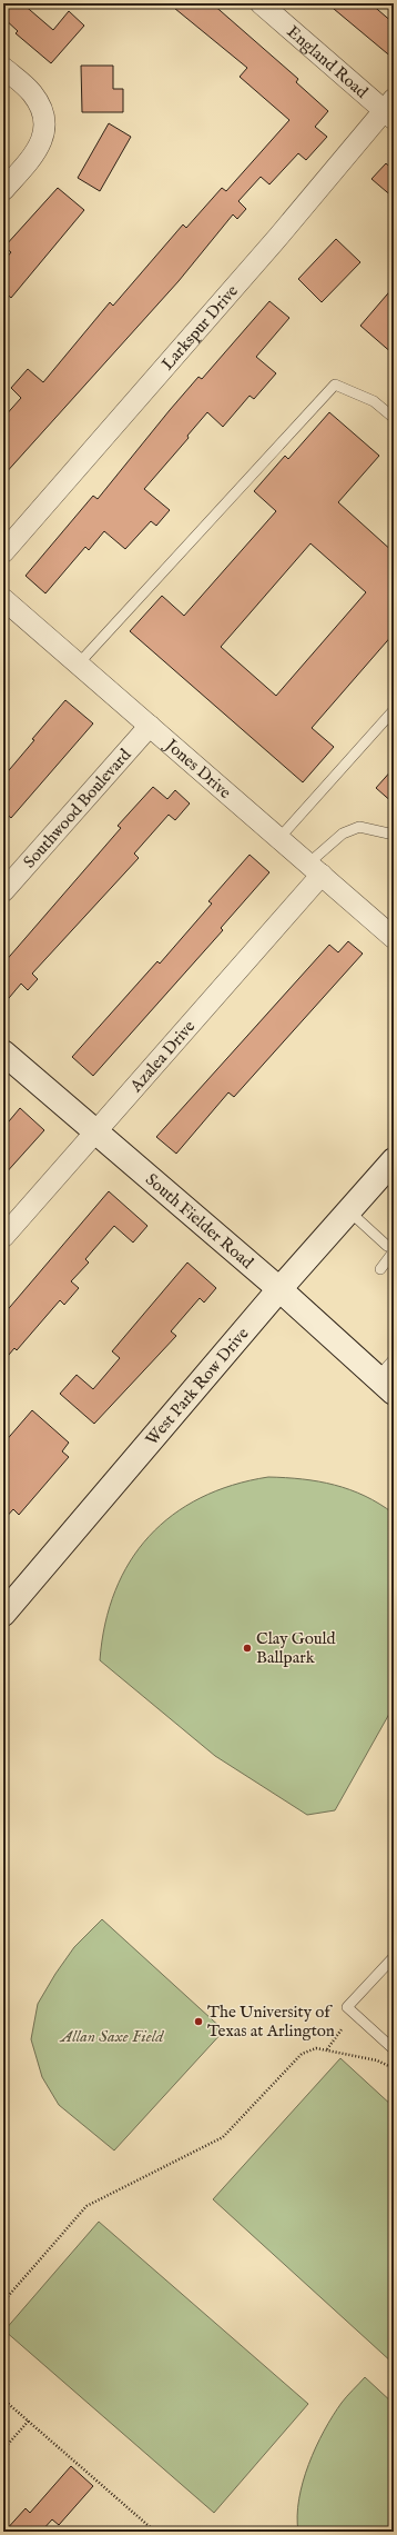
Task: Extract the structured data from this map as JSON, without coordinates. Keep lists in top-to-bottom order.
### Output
{
  "streets": {
    "main road": ["South Fielder Road", "West Park Row Drive"],
    "street": [
      "England Road",
      "Larkspur Drive",
      "Jones Drive",
      "Southwood Boulevard",
      "Azalea Drive"
    ]
  },
  "crossings": [
    ["England Road", "Larkspur Drive"],
    ["Jones Drive", "Southwood Boulevard"],
    ["Jones Drive", "Azalea Drive"],
    ["Azalea Drive", "South Fielder Road"],
    ["South Fielder Road", "West Park Row Drive"]
  ],
  "parks": ["Allan Saxe Field"],
  "places": ["Clay Gould Ballpark", "The University of Texas at Arlington"]
}
